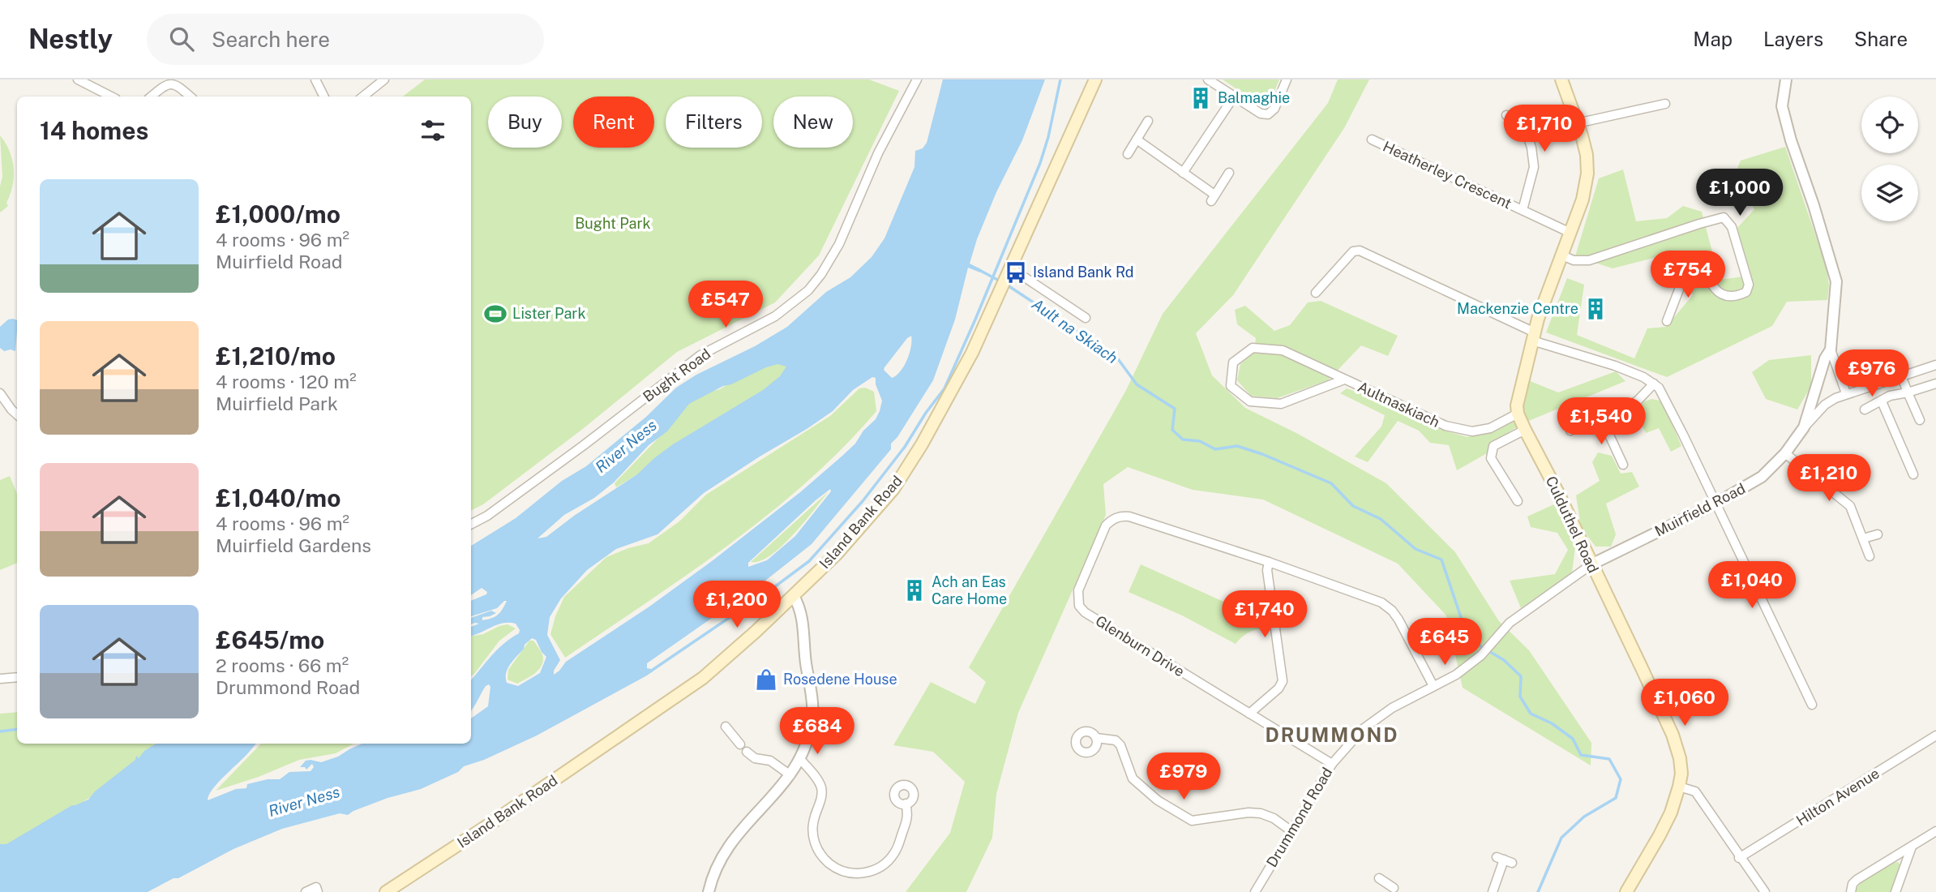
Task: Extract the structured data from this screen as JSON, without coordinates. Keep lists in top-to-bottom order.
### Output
{
  "streets": {
    "main road": ["Island Bank Road", "Culduthel Road"],
    "street": [
      "Heatherley Crescent",
      "Bught Road",
      "Aultnaskiach",
      "Muirfield Road",
      "Glenburn Drive",
      "Hilton Avenue",
      "Drummond Road"
    ]
  },
  "crossings": [
    ["Aultnaskiach", "Culduthel Road"],
    ["Muirfield Road", "Culduthel Road"],
    ["Muirfield Road", "Drummond Road"],
    ["Culduthel Road", "Drummond Road"],
    ["Glenburn Drive", "Drummond Road"]
  ],
  "districts": ["DRUMMOND"],
  "water": ["Ault na Skiach", "River Ness"],
  "parks": ["Bught Park"],
  "places": {
    "building": ["Balmaghie", "Mackenzie Centre", "Ach an Eas Care Home"],
    "bus stop": ["Island Bank Rd"],
    "sports": ["Lister Park"],
    "shop": ["Rosedene House"]
  },
  "page": {
    "header": "Nestly",
    "search": "Search here",
    "nav": ["Map", "Layers", "Share"],
    "chip": [
      "Buy",
      "Rent",
      "Filters",
      "New"
    ],
    "heading": "14 homes",
    "price": [
      "£1,710",
      "£1,000",
      "£754",
      "£547",
      "£976",
      "£1,540",
      "£1,210",
      "£1,040",
      "£1,200",
      "£1,740",
      "£645",
      "£1,060",
      "£684",
      "£979"
    ],
    "list": [
      {
        "name": "£1,000/mo",
        "note": "4 rooms · 96 m² · Muirfield Road"
      },
      {
        "name": "£1,210/mo",
        "note": "4 rooms · 120 m² · Muirfield Park"
      },
      {
        "name": "£1,040/mo",
        "note": "4 rooms · 96 m² · Muirfield Gardens"
      },
      {
        "name": "£645/mo",
        "note": "2 rooms · 66 m² · Drummond Road"
      }
    ]
  }
}
